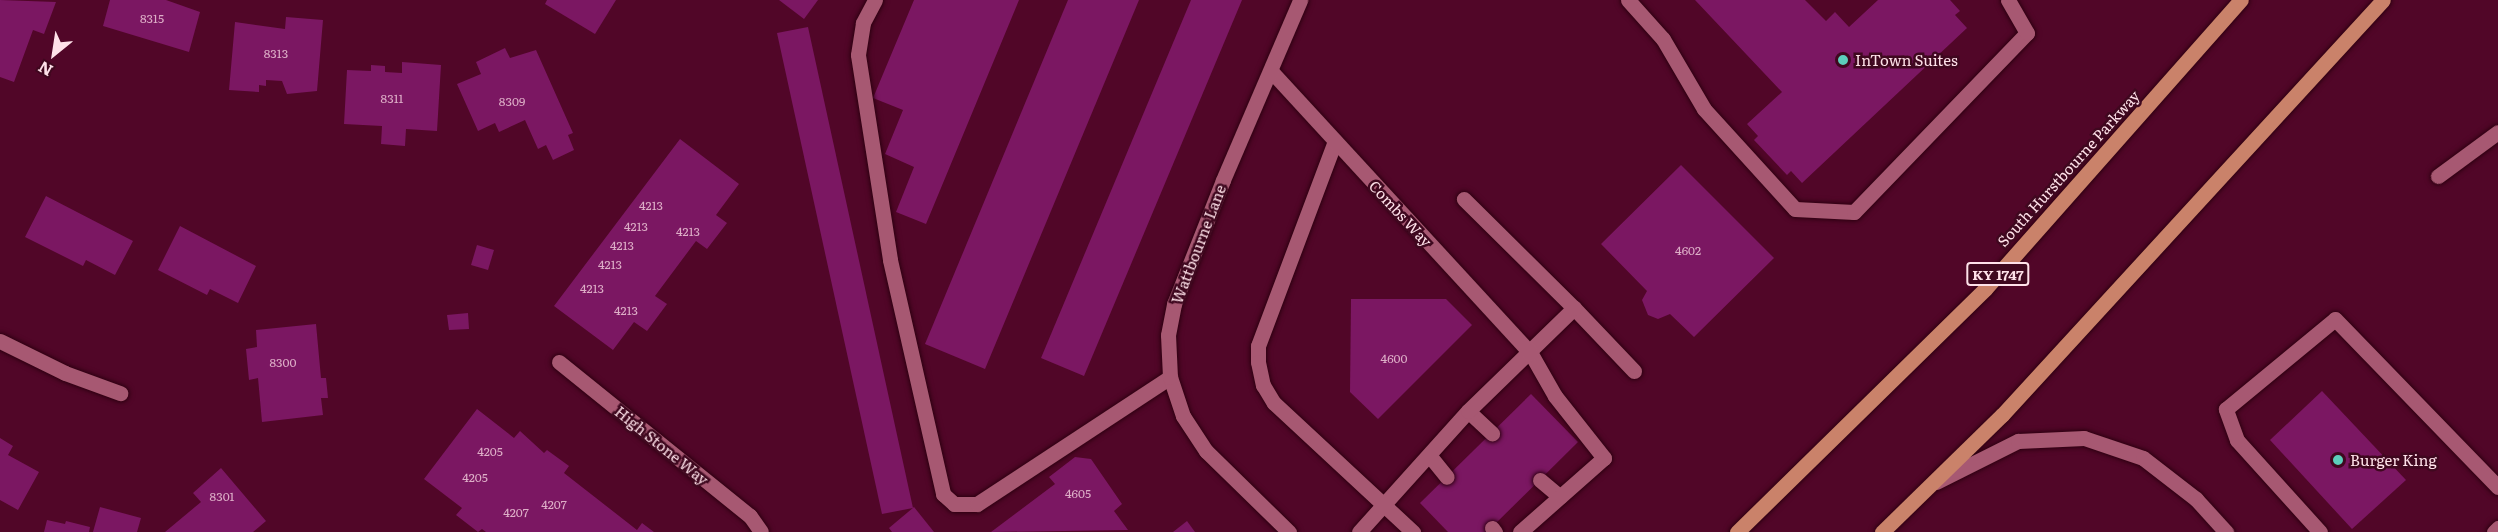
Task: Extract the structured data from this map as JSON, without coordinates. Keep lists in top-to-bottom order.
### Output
{
  "streets": {
    "main road": ["South Hurstbourne Parkway", "KY 1747"],
    "street": ["Combs Way", "Wattbourne Lane", "High Stone Way"]
  },
  "crossings": [
    ["Combs Way", "Wattbourne Lane"]
  ],
  "places": ["InTown Suites", "Burger King"],
  "house_numbers": [
    "8315",
    "8313",
    "8311",
    "8309",
    "4213",
    "4213",
    "4213",
    "4213",
    "4602",
    "4213",
    "4213",
    "4213",
    "4600",
    "8300",
    "4205",
    "4205",
    "4605",
    "8301",
    "4207",
    "4207"
  ],
  "north": "bottom left"
}
